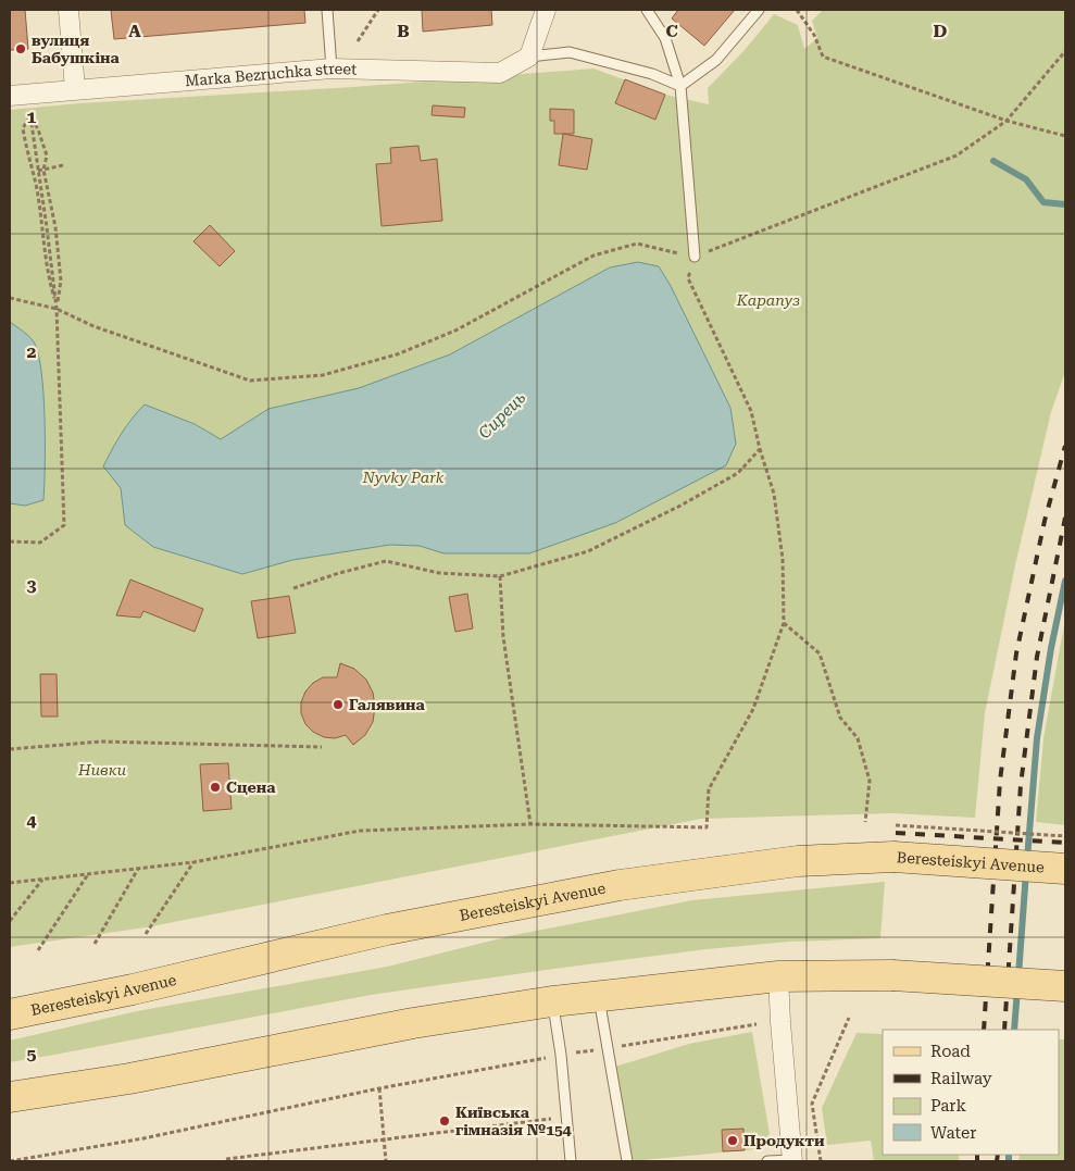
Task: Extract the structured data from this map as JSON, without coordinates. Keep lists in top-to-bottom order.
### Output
{
  "streets": {
    "main road": ["Beresteiskyi Avenue"],
    "street": ["Marka Bezruchka street"]
  },
  "water": ["Сирець"],
  "parks": ["Карапуз", "Nyvky Park", "Нивки"],
  "places": [
    "вулиця Бабушкіна",
    "Галявина",
    "Сцена",
    "Київська гімназія №154",
    "Продукти"
  ],
  "legend": [
    "Road",
    "Railway",
    "Park",
    "Water"
  ],
  "grid": {
    "columns": [
      "A",
      "B",
      "C",
      "D"
    ],
    "rows": [
      "1",
      "2",
      "3",
      "4",
      "5"
    ]
  }
}
